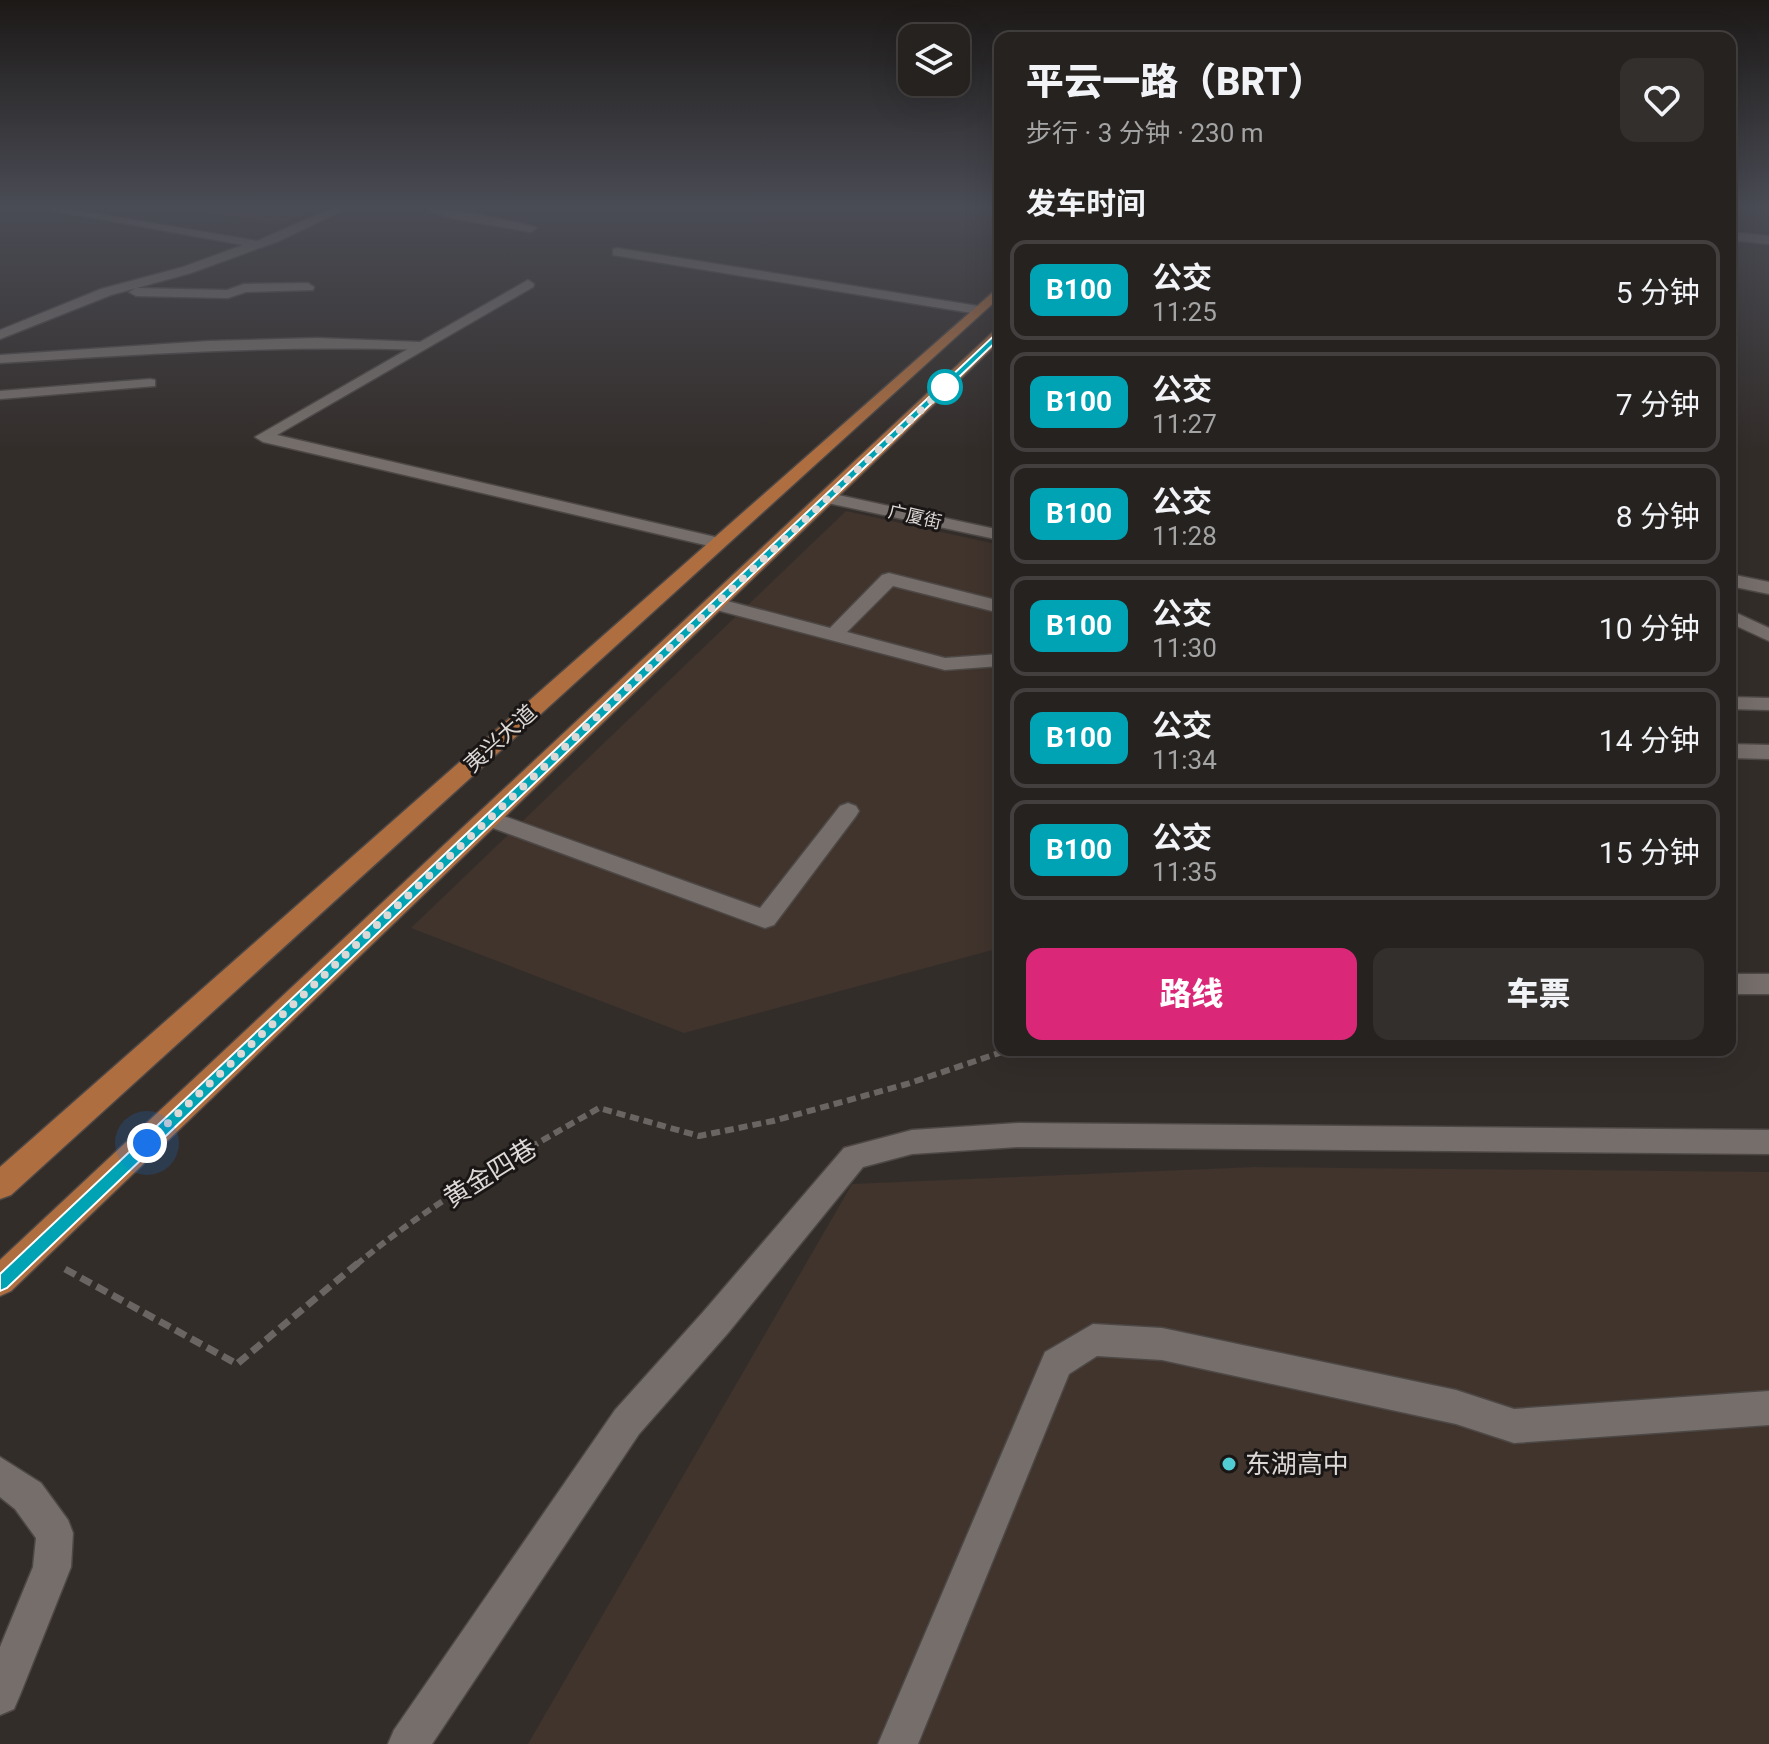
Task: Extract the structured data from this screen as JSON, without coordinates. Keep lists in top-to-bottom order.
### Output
{
  "streets": {
    "main road": ["夷兴大道"],
    "street": ["广厦街"],
    "path": ["黄金四巷"]
  },
  "places": ["东湖高中"],
  "lines": ["bus line B100"],
  "page": {
    "heading": [
      ["平云一路（BRT）", "步行 · 3 分钟 · 230 m"],
      "发车时间"
    ],
    "list": [
      {
        "mark": "B100",
        "name": "公交",
        "note": "11:25",
        "value": "5 分钟"
      },
      {
        "mark": "B100",
        "name": "公交",
        "note": "11:27",
        "value": "7 分钟"
      },
      {
        "mark": "B100",
        "name": "公交",
        "note": "11:28",
        "value": "8 分钟"
      },
      {
        "mark": "B100",
        "name": "公交",
        "note": "11:30",
        "value": "10 分钟"
      },
      {
        "mark": "B100",
        "name": "公交",
        "note": "11:34",
        "value": "14 分钟"
      },
      {
        "mark": "B100",
        "name": "公交",
        "note": "11:35",
        "value": "15 分钟"
      }
    ],
    "buttons": ["路线", "车票"]
  }
}
